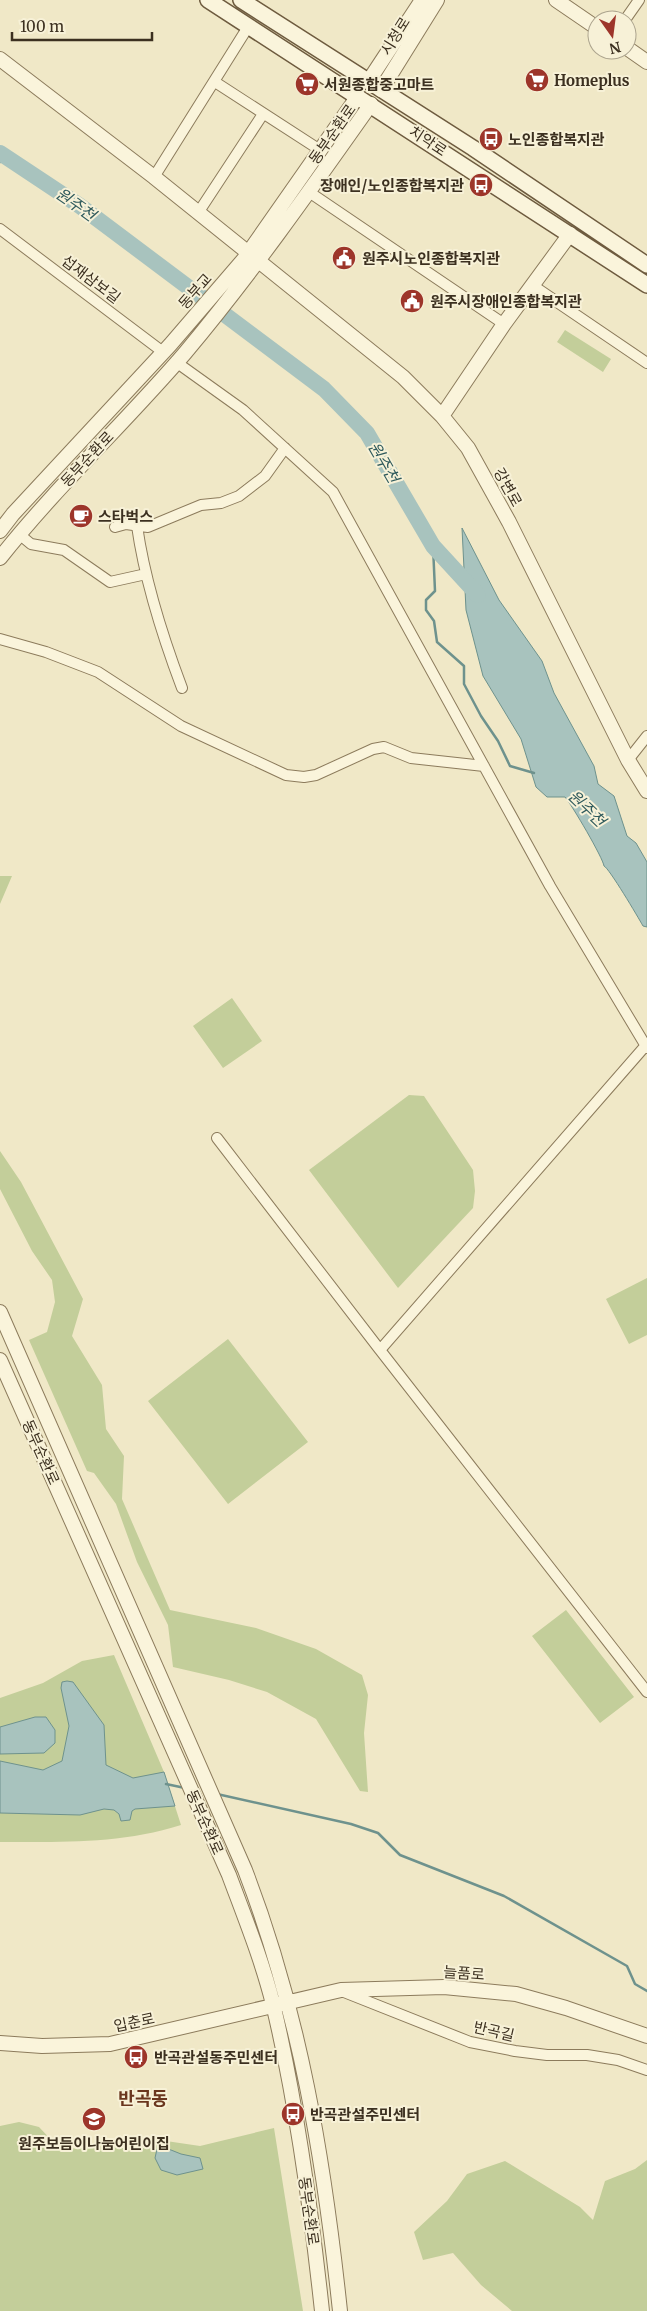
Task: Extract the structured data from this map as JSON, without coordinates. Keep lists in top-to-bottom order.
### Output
{
  "streets": {
    "main road": ["동부순환로", "치악로"],
    "street": [
      "시청로",
      "섭재삼보길",
      "동부교",
      "강변로",
      "늘품로",
      "입춘로",
      "반곡길"
    ]
  },
  "crossings": [
    ["시청로", "동부순환로"],
    ["시청로", "치악로"],
    ["동부순환로", "치악로"],
    ["동부순환로", "섭재삼보길"],
    ["동부순환로", "동부교"],
    ["동부순환로", "강변로"],
    ["동부순환로", "늘품로"],
    ["동부순환로", "입춘로"],
    ["섭재삼보길", "동부교"],
    ["동부교", "강변로"],
    ["늘품로", "입춘로"],
    ["늘품로", "반곡길"]
  ],
  "districts": ["반곡동"],
  "water": ["원주천"],
  "places": {
    "supermarket": ["Homeplus", "서원종합중고마트"],
    "bus stop": [
      "노인종합복지관",
      "장애인/노인종합복지관",
      "반곡관설동주민센터",
      "반곡관설주민센터"
    ],
    "public building": ["원주시노인종합복지관", "원주시장애인종합복지관"],
    "cafe": ["스타벅스"],
    "school or university": ["원주보듬이나눔어린이집"]
  },
  "scale_bar": "100 m",
  "north": "bottom"
}
